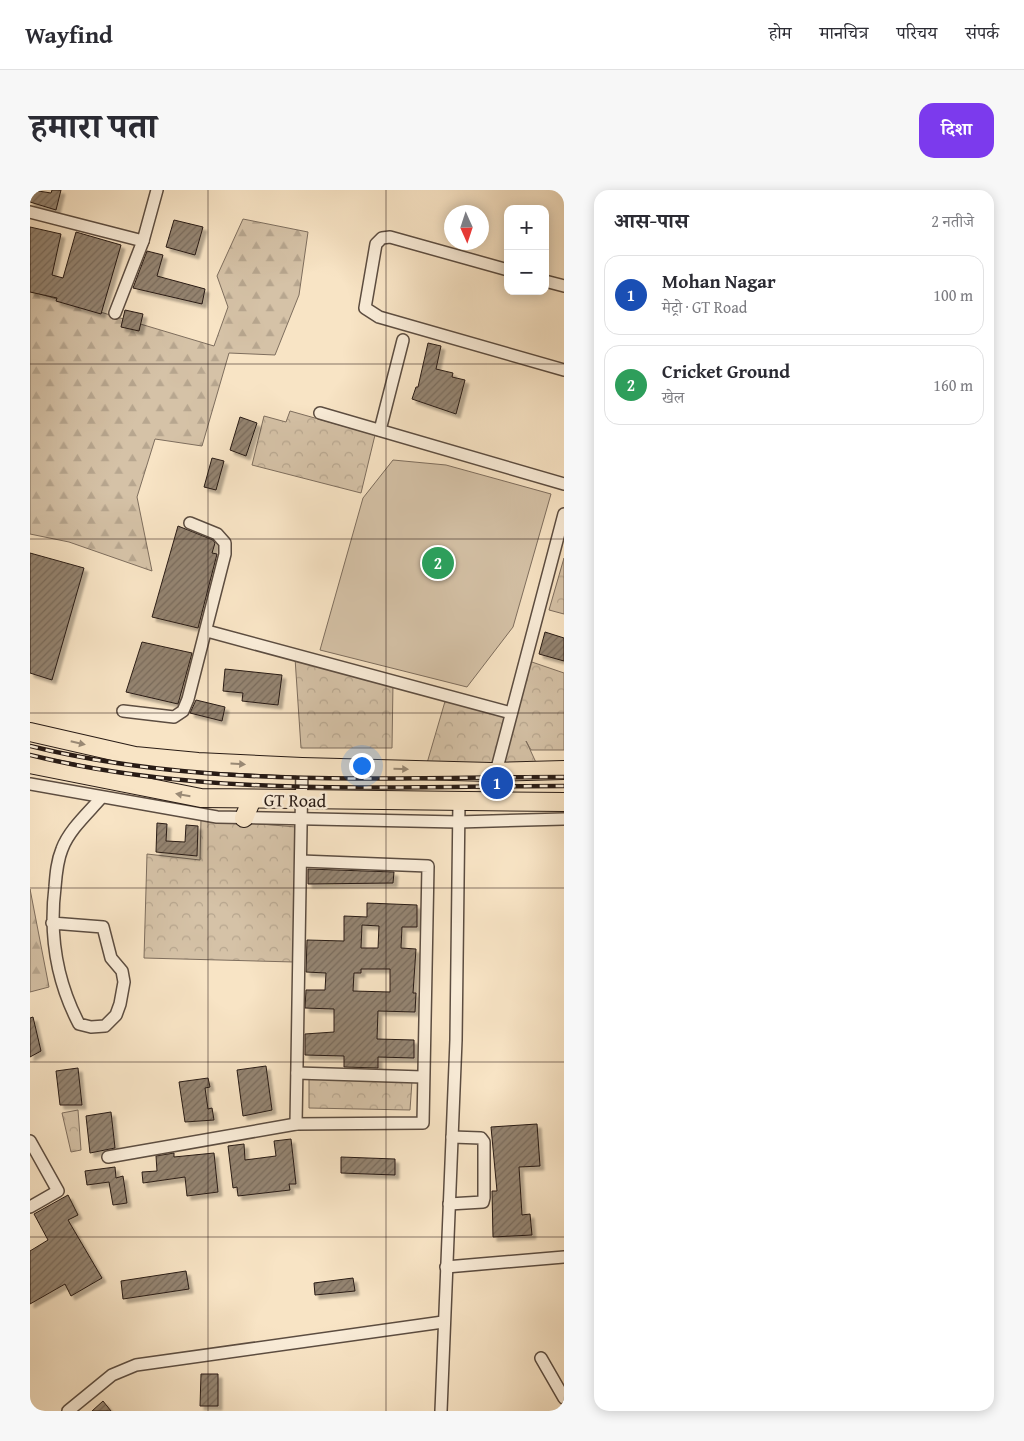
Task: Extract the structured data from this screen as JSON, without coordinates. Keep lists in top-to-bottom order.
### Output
{
  "streets": {
    "highway": ["GT Road"]
  },
  "north": "bottom",
  "page": {
    "header": "Wayfind",
    "nav": [
      "होम",
      "मानचित्र",
      "परिचय",
      "संपर्क"
    ],
    "title": "हमारा पता",
    "buttons": "दिशा",
    "heading": ["आस-पास", "2 नतीजे"],
    "map_buttons": ["+", "−"],
    "list": [
      {
        "mark": "1",
        "name": "Mohan Nagar",
        "note": "मेट्रो · GT Road",
        "value": "100 m"
      },
      {
        "mark": "2",
        "name": "Cricket Ground",
        "note": "खेल",
        "value": "160 m"
      }
    ],
    "pins": ["2", "1"]
  }
}
